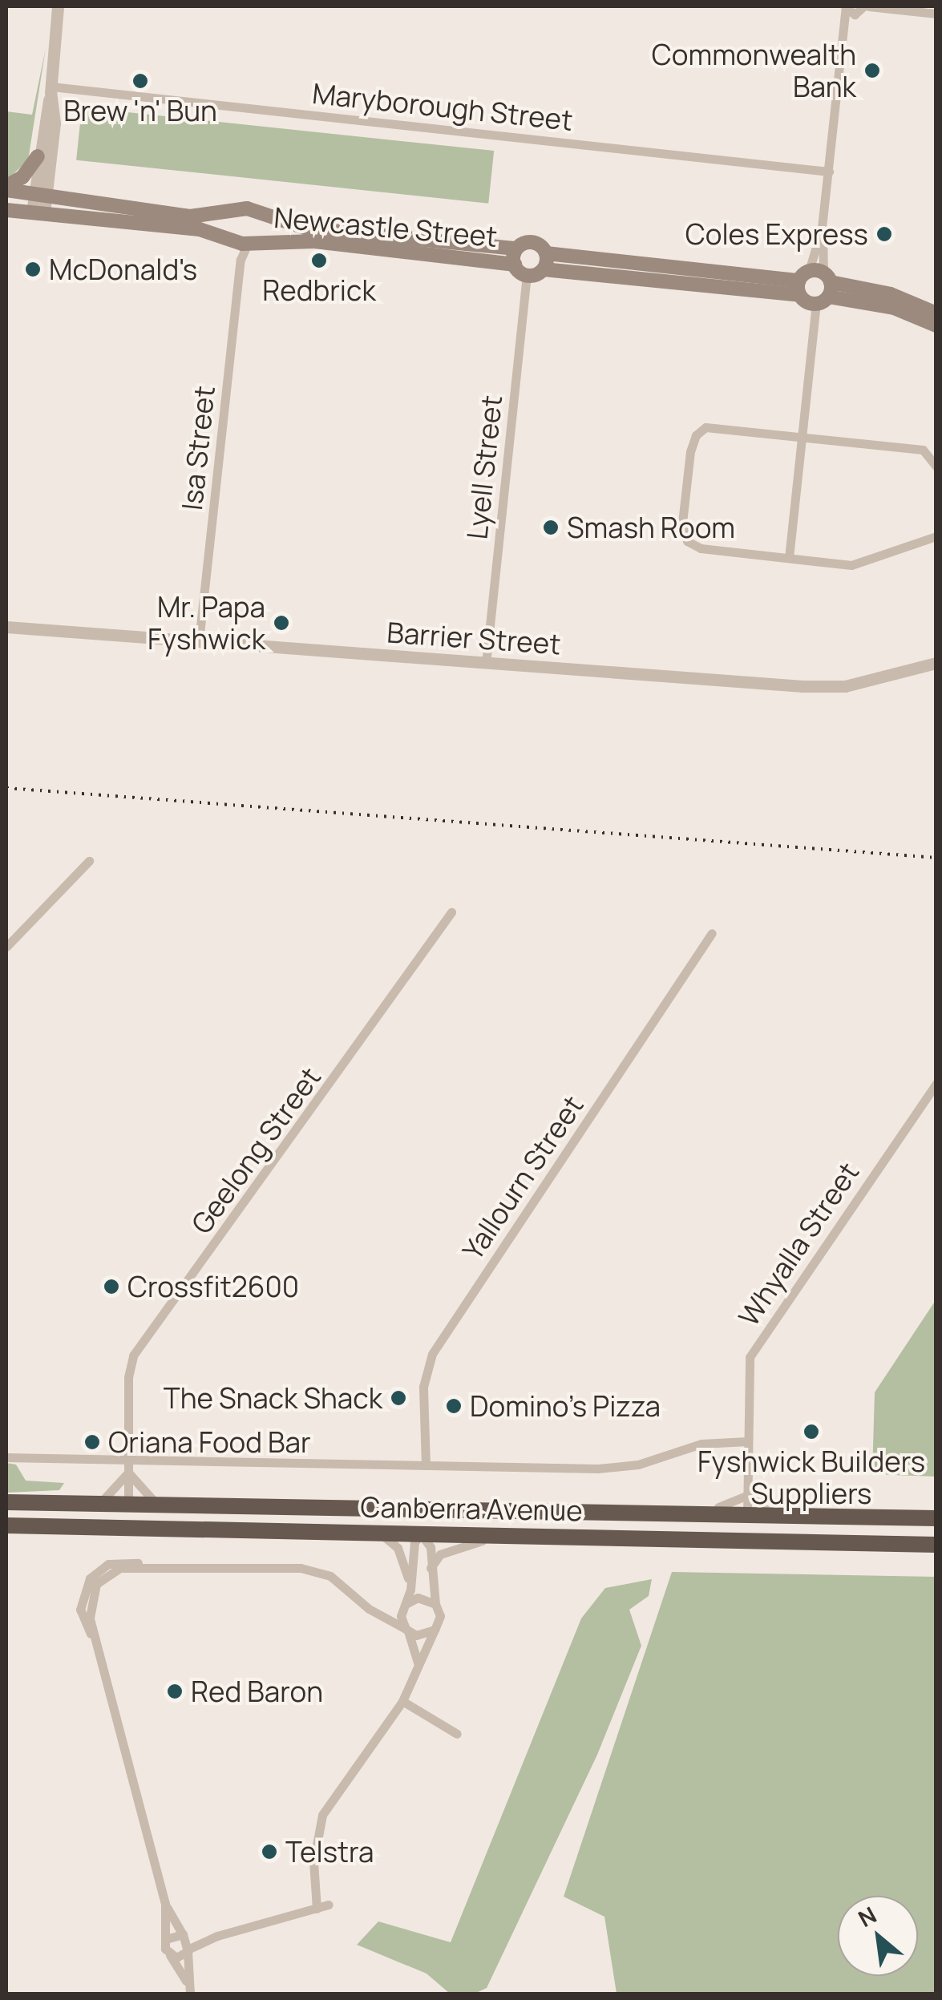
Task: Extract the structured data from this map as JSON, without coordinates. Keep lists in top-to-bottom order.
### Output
{
  "streets": {
    "highway": ["Canberra Avenue"],
    "main road": ["Newcastle Street"],
    "street": [
      "Maryborough Street",
      "Isa Street",
      "Lyell Street",
      "Barrier Street",
      "Geelong Street",
      "Yallourn Street",
      "Whyalla Street"
    ]
  },
  "crossings": [
    ["Newcastle Street", "Isa Street"],
    ["Newcastle Street", "Lyell Street"],
    ["Isa Street", "Barrier Street"],
    ["Lyell Street", "Barrier Street"],
    ["Geelong Street", "Canberra Avenue"],
    ["Yallourn Street", "Canberra Avenue"],
    ["Whyalla Street", "Canberra Avenue"]
  ],
  "places": [
    "Commonwealth Bank",
    "Brew 'n' Bun",
    "Coles Express",
    "Redbrick",
    "McDonald's",
    "Smash Room",
    "Mr. Papa Fyshwick",
    "Crossfit2600",
    "The Snack Shack",
    "Domino's Pizza",
    "Fyshwick Builders Suppliers",
    "Oriana Food Bar",
    "Red Baron",
    "Telstra"
  ],
  "north": "top left"
}
